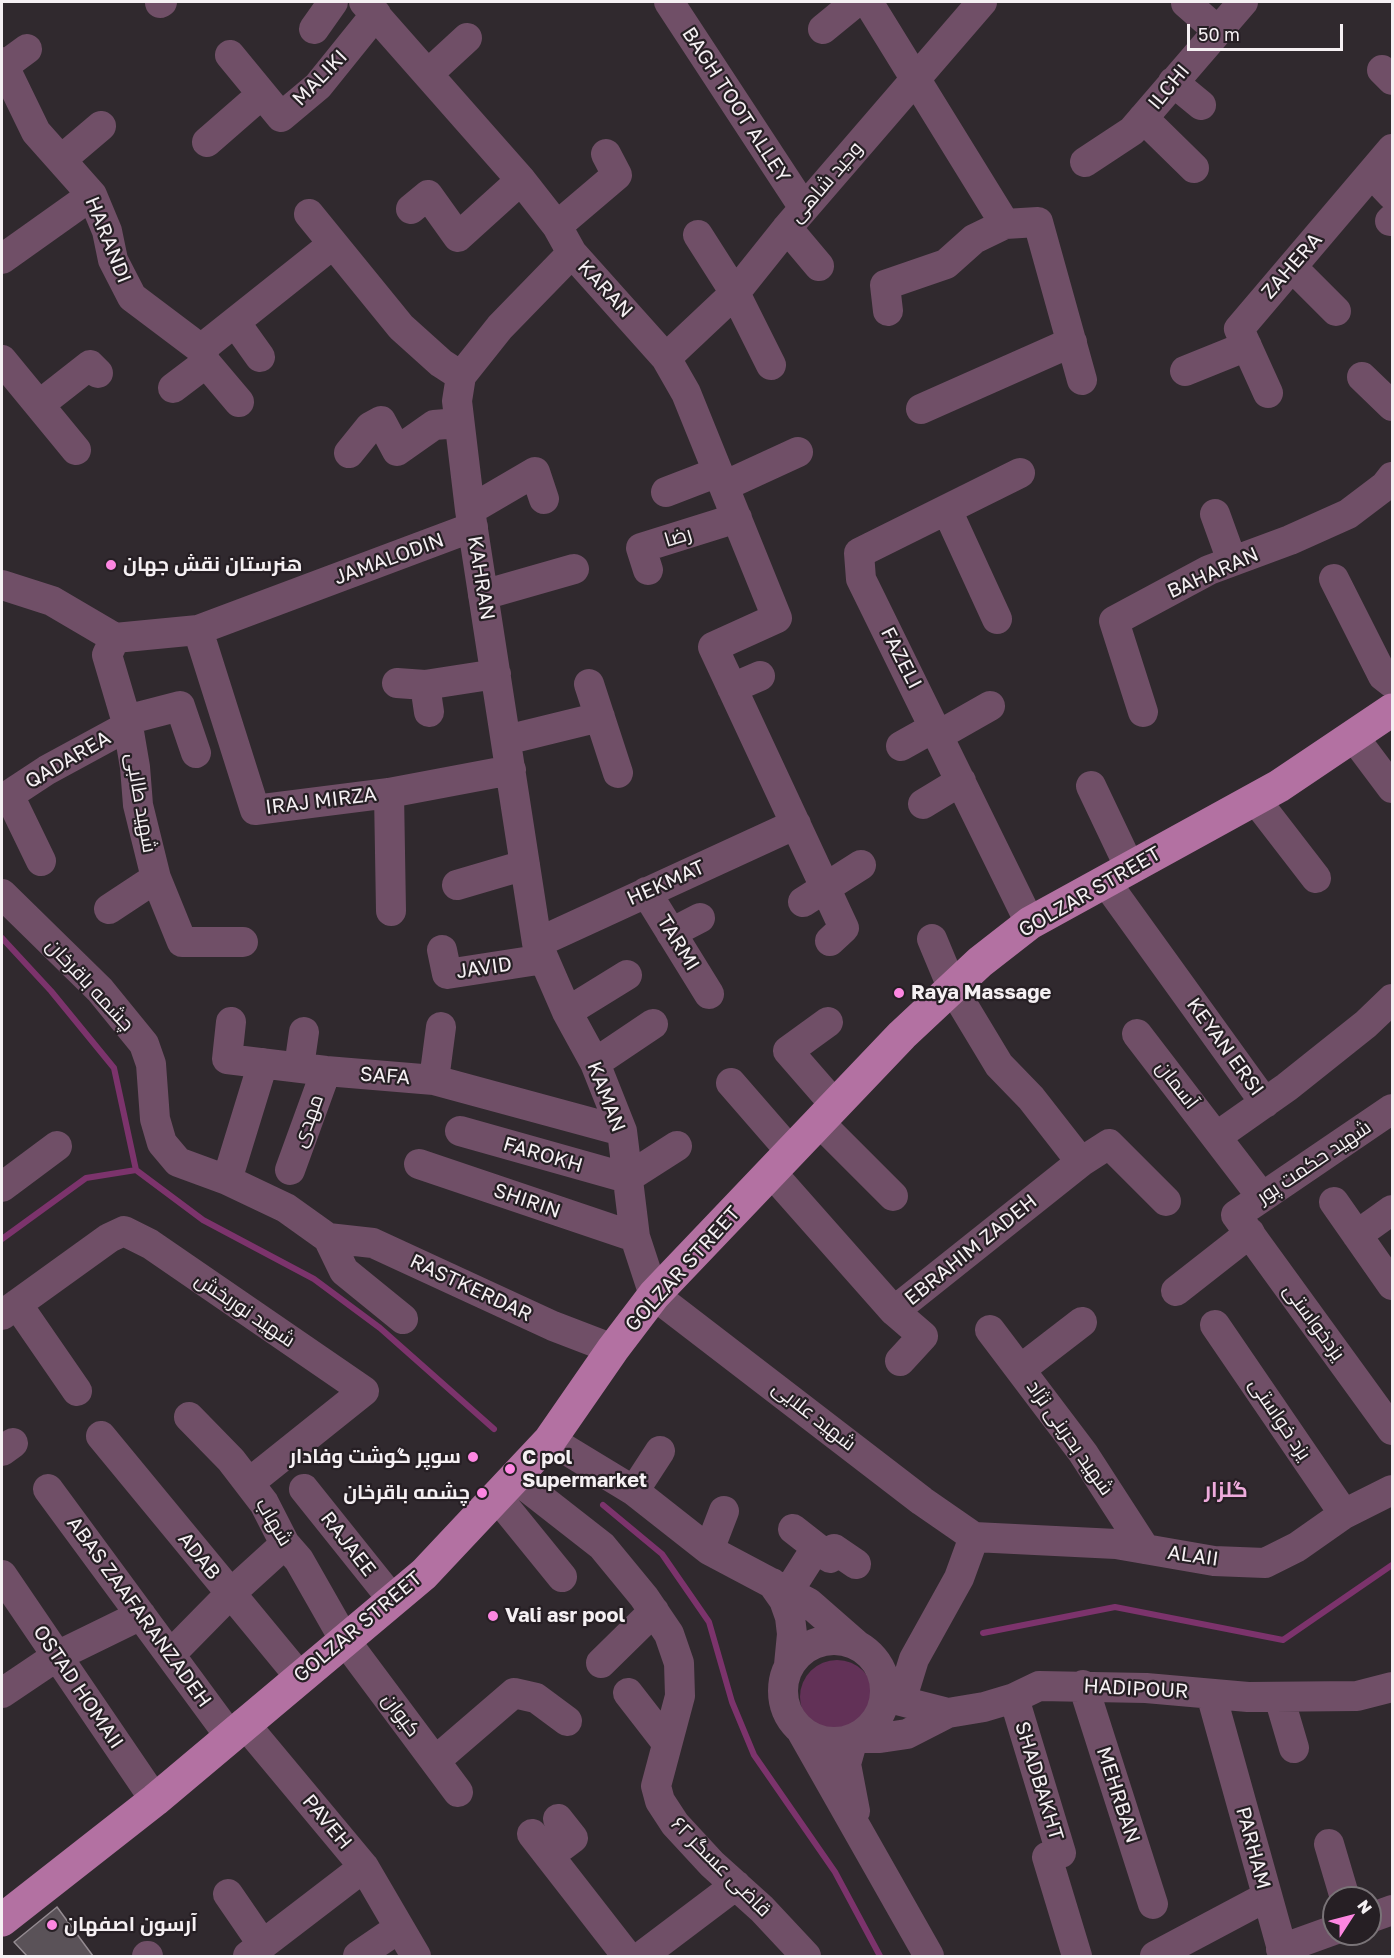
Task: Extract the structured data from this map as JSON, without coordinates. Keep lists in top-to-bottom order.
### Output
{
  "streets": {
    "main road": ["GOLZAR STREET"],
    "street": [
      "MALIKI",
      "ILCHI",
      "BAGH TOOT ALLEY",
      "وحید شاهی",
      "HARANDI",
      "ZAHERA",
      "KARAN",
      "رضا",
      "JAMALODIN",
      "BAHARAN",
      "KAHRAN",
      "FAZELI",
      "QADAREA",
      "IRAJ MIRZA",
      "شهید طالبی",
      "HEKMAT",
      "TARMI",
      "JAVID",
      "چشمه باقرخان",
      "KEYAN ERSI",
      "SAFA",
      "آسمان",
      "KAMAN",
      "مهدی",
      "FAROKH",
      "شهید حکمت پور",
      "SHIRIN",
      "EBRAHIM ZADEH",
      "RASTKERDAR",
      "شهید نوربخش",
      "یزدخواستی",
      "شهید علایی",
      "یزد خواستی",
      "شهید بحرینی نژاد",
      "شهاب",
      "RAJAEE",
      "ADAB",
      "ALAII",
      "ABAS ZAAFARANZADEH",
      "OSTAD HOMAII",
      "HADIPOUR",
      "کیوان",
      "SHADBAKHT",
      "MEHRBAN",
      "PAVEH",
      "PARHAM",
      "قاضی عسگر ۶۲"
    ]
  },
  "crossings": [
    ["MALIKI", "KARAN"],
    ["BAGH TOOT ALLEY", "وحید شاهی"],
    ["وحید شاهی", "KARAN"],
    ["KARAN", "رضا"],
    ["JAMALODIN", "KAHRAN"],
    ["JAMALODIN", "IRAJ MIRZA"],
    ["JAMALODIN", "شهید طالبی"],
    ["KAHRAN", "IRAJ MIRZA"],
    ["KAHRAN", "HEKMAT"],
    ["KAHRAN", "JAVID"],
    ["KAHRAN", "KAMAN"],
    ["FAZELI", "GOLZAR STREET"],
    ["QADAREA", "شهید طالبی"],
    ["HEKMAT", "TARMI"],
    ["HEKMAT", "JAVID"],
    ["HEKMAT", "KAMAN"],
    ["GOLZAR STREET", "KEYAN ERSI"],
    ["GOLZAR STREET", "KAMAN"],
    ["GOLZAR STREET", "EBRAHIM ZADEH"],
    ["GOLZAR STREET", "RASTKERDAR"],
    ["GOLZAR STREET", "شهید علایی"],
    ["GOLZAR STREET", "شهاب"],
    ["GOLZAR STREET", "RAJAEE"],
    ["GOLZAR STREET", "ADAB"],
    ["GOLZAR STREET", "ABAS ZAAFARANZADEH"],
    ["GOLZAR STREET", "OSTAD HOMAII"],
    ["GOLZAR STREET", "کیوان"],
    ["GOLZAR STREET", "PAVEH"],
    ["GOLZAR STREET", "قاضی عسگر ۶۲"],
    ["JAVID", "KAMAN"],
    ["چشمه باقرخان", "RASTKERDAR"],
    ["KEYAN ERSI", "آسمان"],
    ["SAFA", "KAMAN"],
    ["SAFA", "مهدی"],
    ["KAMAN", "FAROKH"],
    ["KAMAN", "SHIRIN"],
    ["KAMAN", "شهید علایی"],
    ["شهید حکمت پور", "یزدخواستی"],
    ["شهید نوربخش", "شهاب"],
    ["شهید علایی", "ALAII"],
    ["یزد خواستی", "ALAII"],
    ["شهید بحرینی نژاد", "ALAII"],
    ["شهاب", "کیوان"],
    ["ABAS ZAAFARANZADEH", "PAVEH"],
    ["HADIPOUR", "SHADBAKHT"],
    ["HADIPOUR", "MEHRBAN"],
    ["HADIPOUR", "PARHAM"]
  ],
  "districts": ["گلزار"],
  "places": [
    "هنرستان نقش جهان",
    "Raya Massage",
    "سوپر گوشت وفادار",
    "C pol Supermarket",
    "چشمه باقرخان",
    "Vali asr pool",
    "آرسون اصفهان"
  ],
  "scale_bar": "50 m",
  "north": "top right"
}
